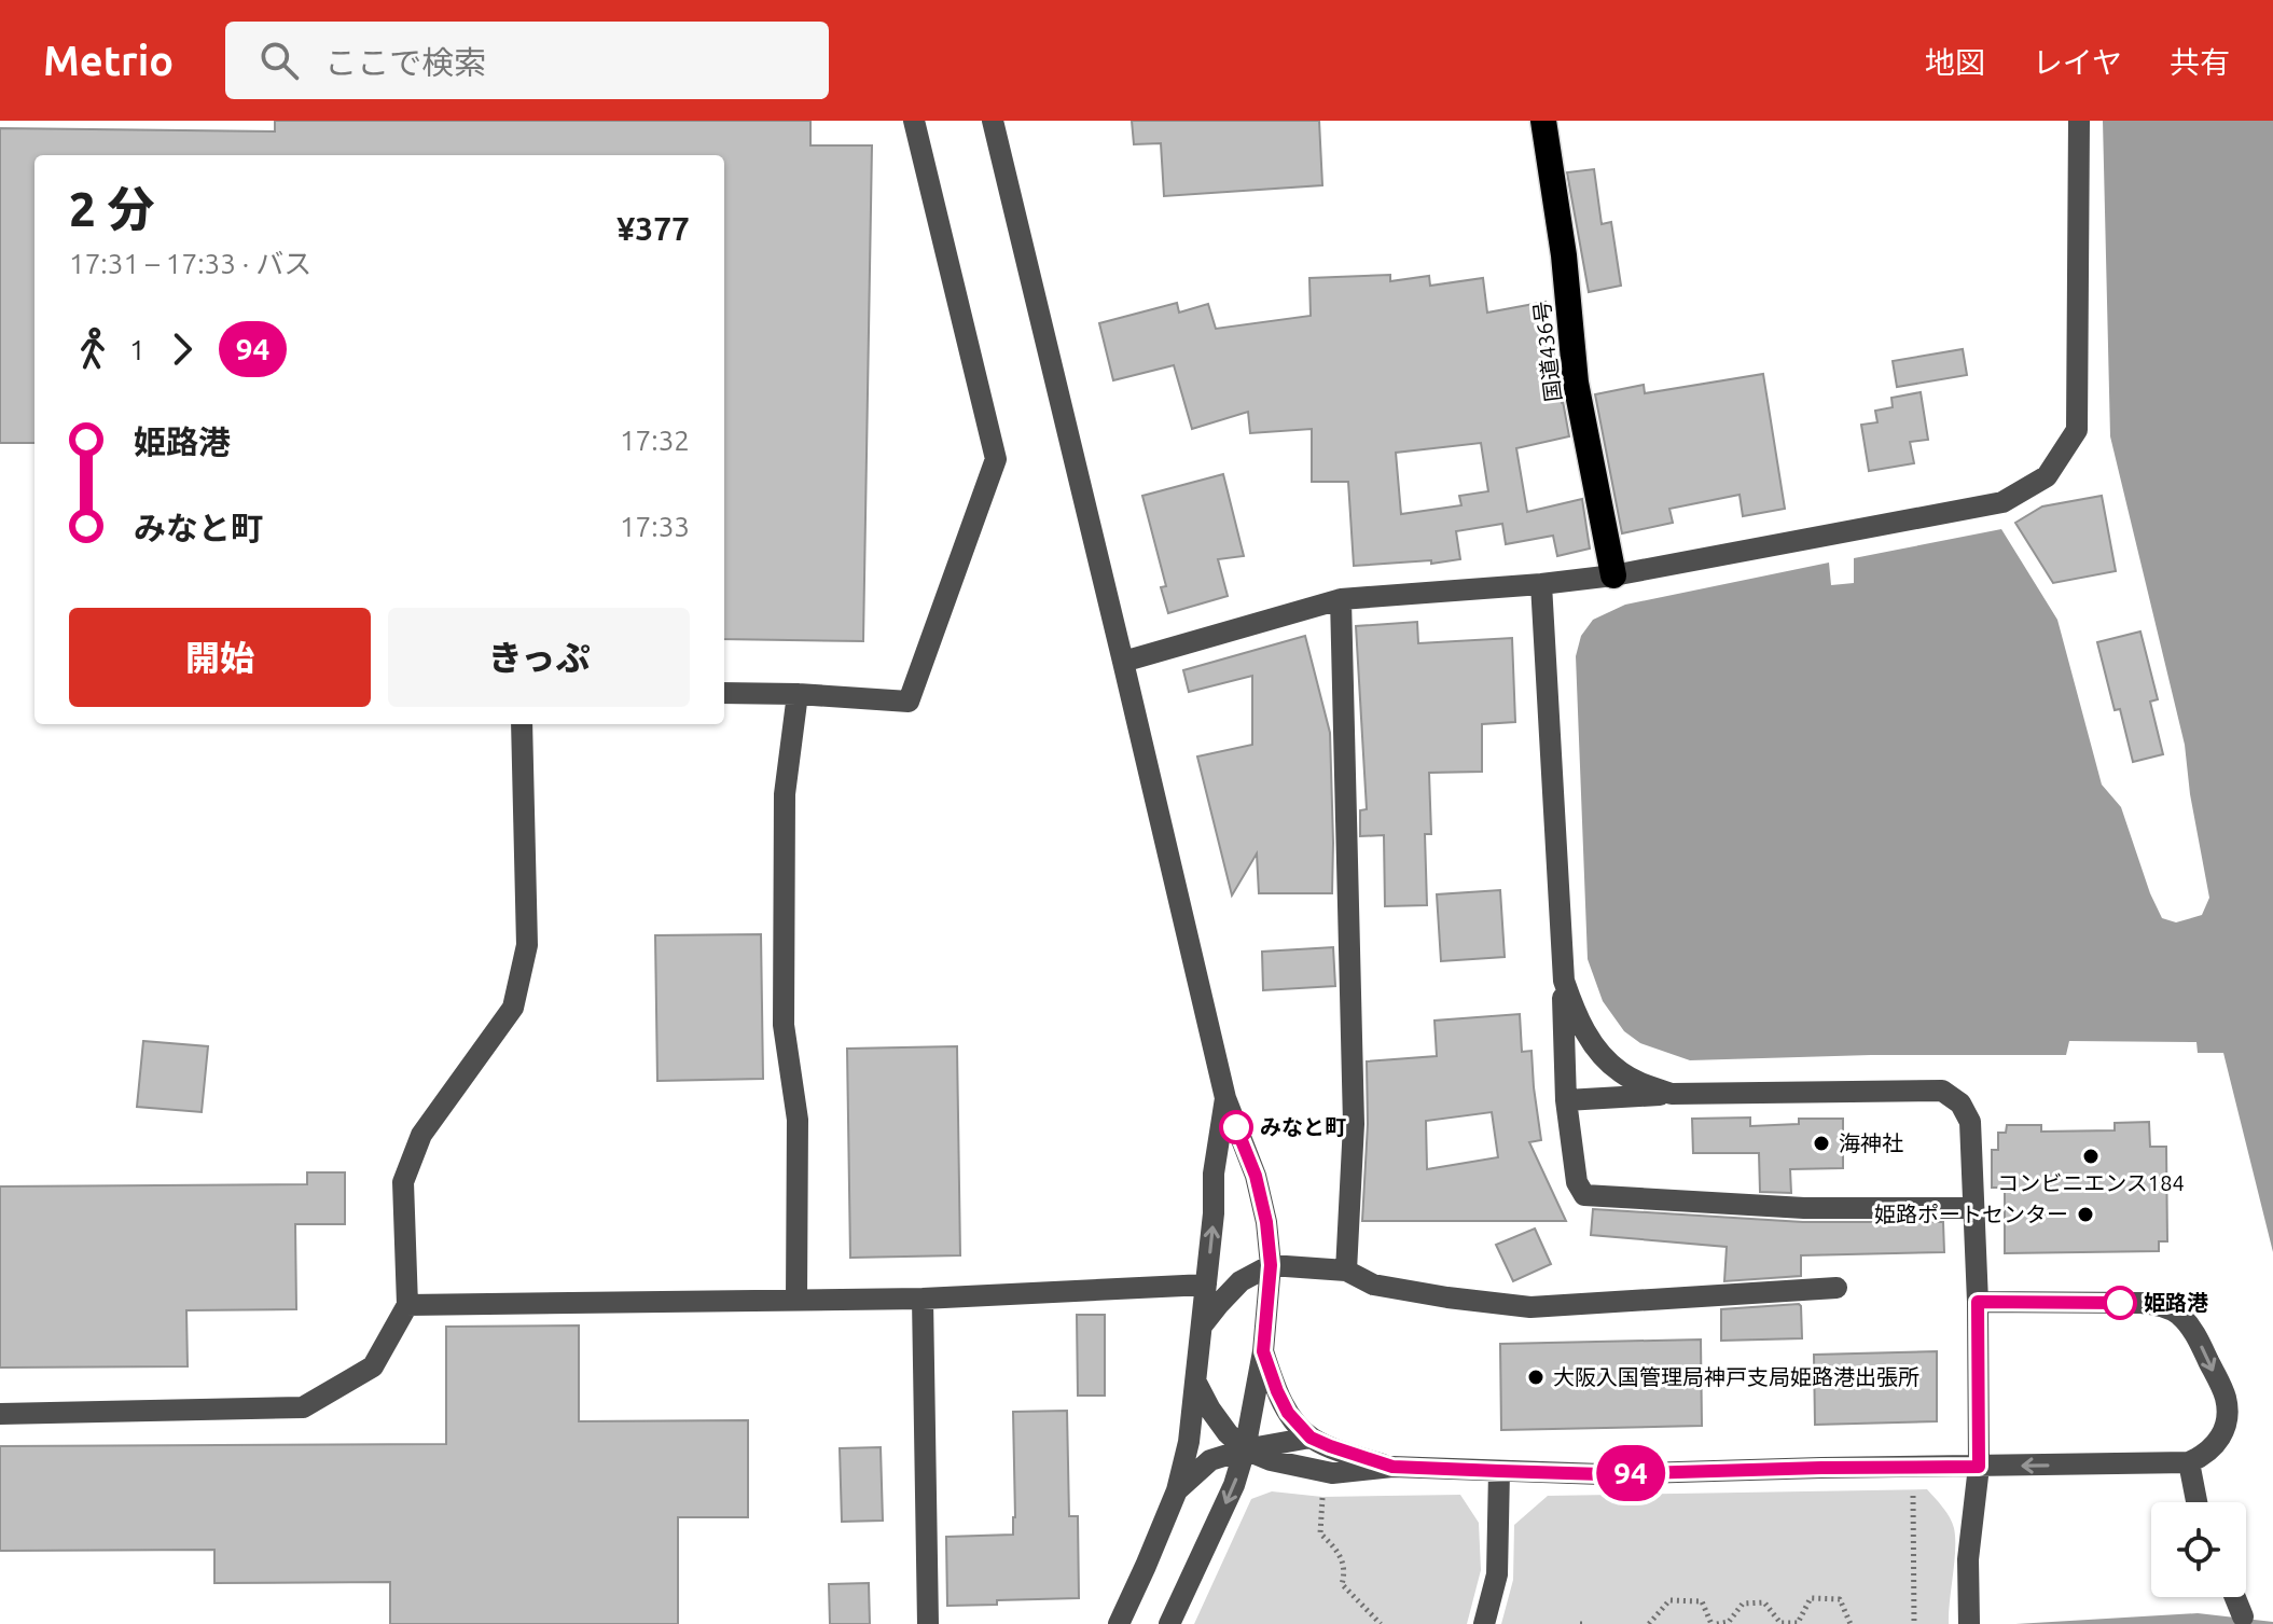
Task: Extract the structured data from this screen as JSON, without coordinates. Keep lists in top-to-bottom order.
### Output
{
  "streets": {
    "highway": ["国道436号"]
  },
  "places": [
    "みなと町",
    "海神社",
    "コンビニエンス184",
    "姫路ポートセンター",
    "姫路港",
    "大阪入国管理局神戸支局姫路港出張所"
  ],
  "lines": ["bus line 94"],
  "page": {
    "header": "Metrio",
    "search": "ここで検索",
    "nav": ["地図", "レイヤ", "共有"],
    "on_map": "94",
    "heading": ["2 分", "17:31 – 17:33 · バス", "¥377"],
    "legs": ["1", "94"],
    "list": [
      {
        "name": "姫路港",
        "value": "17:32"
      },
      {
        "name": "みなと町",
        "value": "17:33"
      }
    ],
    "buttons": ["開始", "きっぷ"]
  }
}
